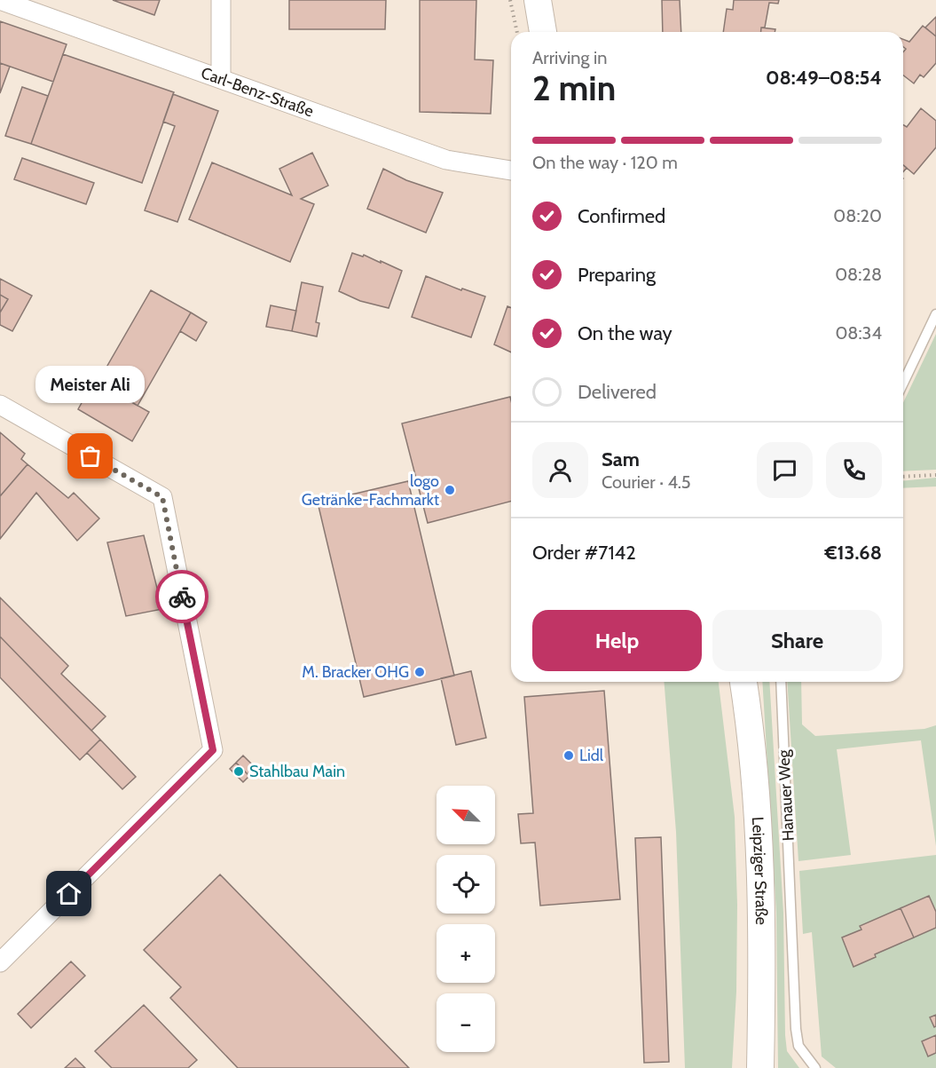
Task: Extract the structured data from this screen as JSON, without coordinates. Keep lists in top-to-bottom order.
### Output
{
  "streets": {
    "main road": ["Leipziger Straße"],
    "street": ["Carl-Benz-Straße"],
    "lane": ["Hanauer Weg"]
  },
  "places": [
    "Meister Ali",
    "logo Getränke-Fachmarkt",
    "M. Bracker OHG",
    "Lidl",
    "Stahlbau Main"
  ],
  "north": "top left",
  "page": {
    "heading": ["2 min", "Arriving in", "08:49–08:54"],
    "panel": [
      "Sam",
      "Courier · 4.5",
      "Order #7142",
      "€13.68"
    ],
    "bar": "On the way · 120 m",
    "list": [
      ["Confirmed", "08:20"],
      ["Preparing", "08:28"],
      ["On the way", "08:34"],
      "Delivered"
    ],
    "bubble": "Meister Ali",
    "buttons": ["Help", "Share"],
    "map_buttons": ["+", "−"]
  }
}
